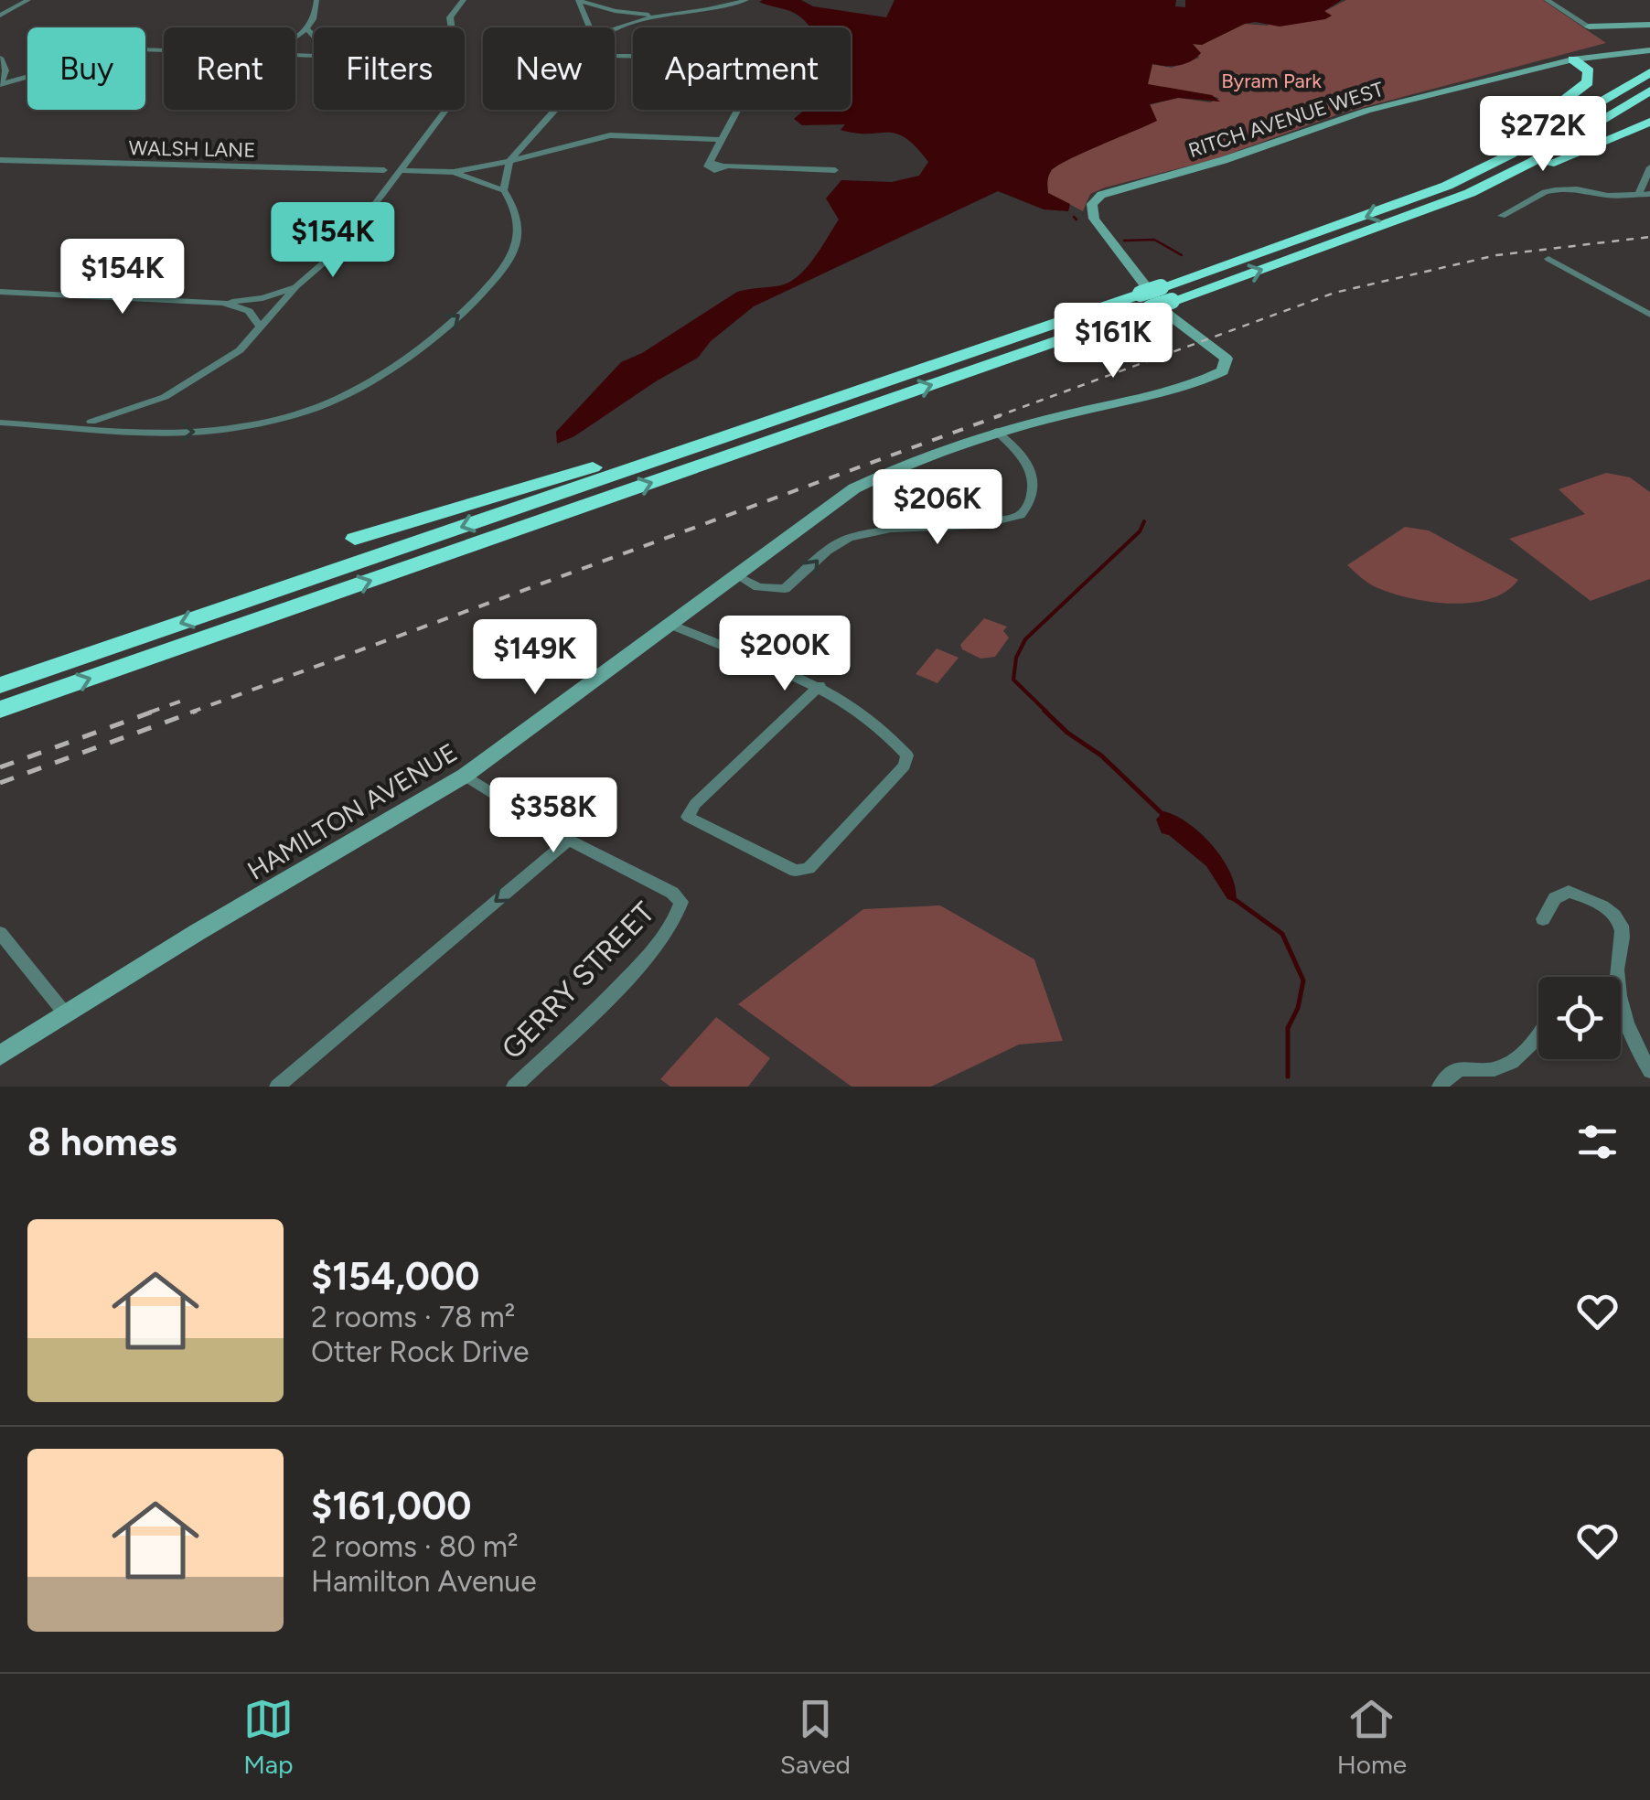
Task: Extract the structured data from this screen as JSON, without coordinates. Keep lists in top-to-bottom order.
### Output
{
  "streets": {
    "main road": ["RITCH AVENUE WEST", "HAMILTON AVENUE"],
    "street": ["WALSH LANE", "GERRY STREET"]
  },
  "crossings": [
    ["RITCH AVENUE WEST", "HAMILTON AVENUE"]
  ],
  "parks": ["Byram Park"],
  "page": {
    "chip": [
      "Buy",
      "Rent",
      "Filters",
      "New",
      "Apartment"
    ],
    "price": [
      "$272K",
      "$154K",
      "$154K",
      "$161K",
      "$206K",
      "$200K",
      "$149K",
      "$358K"
    ],
    "heading": "8 homes",
    "list": [
      {
        "name": "$154,000",
        "note": "2 rooms · 78 m² · Otter Rock Drive"
      },
      {
        "name": "$161,000",
        "note": "2 rooms · 80 m² · Hamilton Avenue"
      }
    ],
    "tabs": ["Map", "Saved", "Home"]
  }
}
